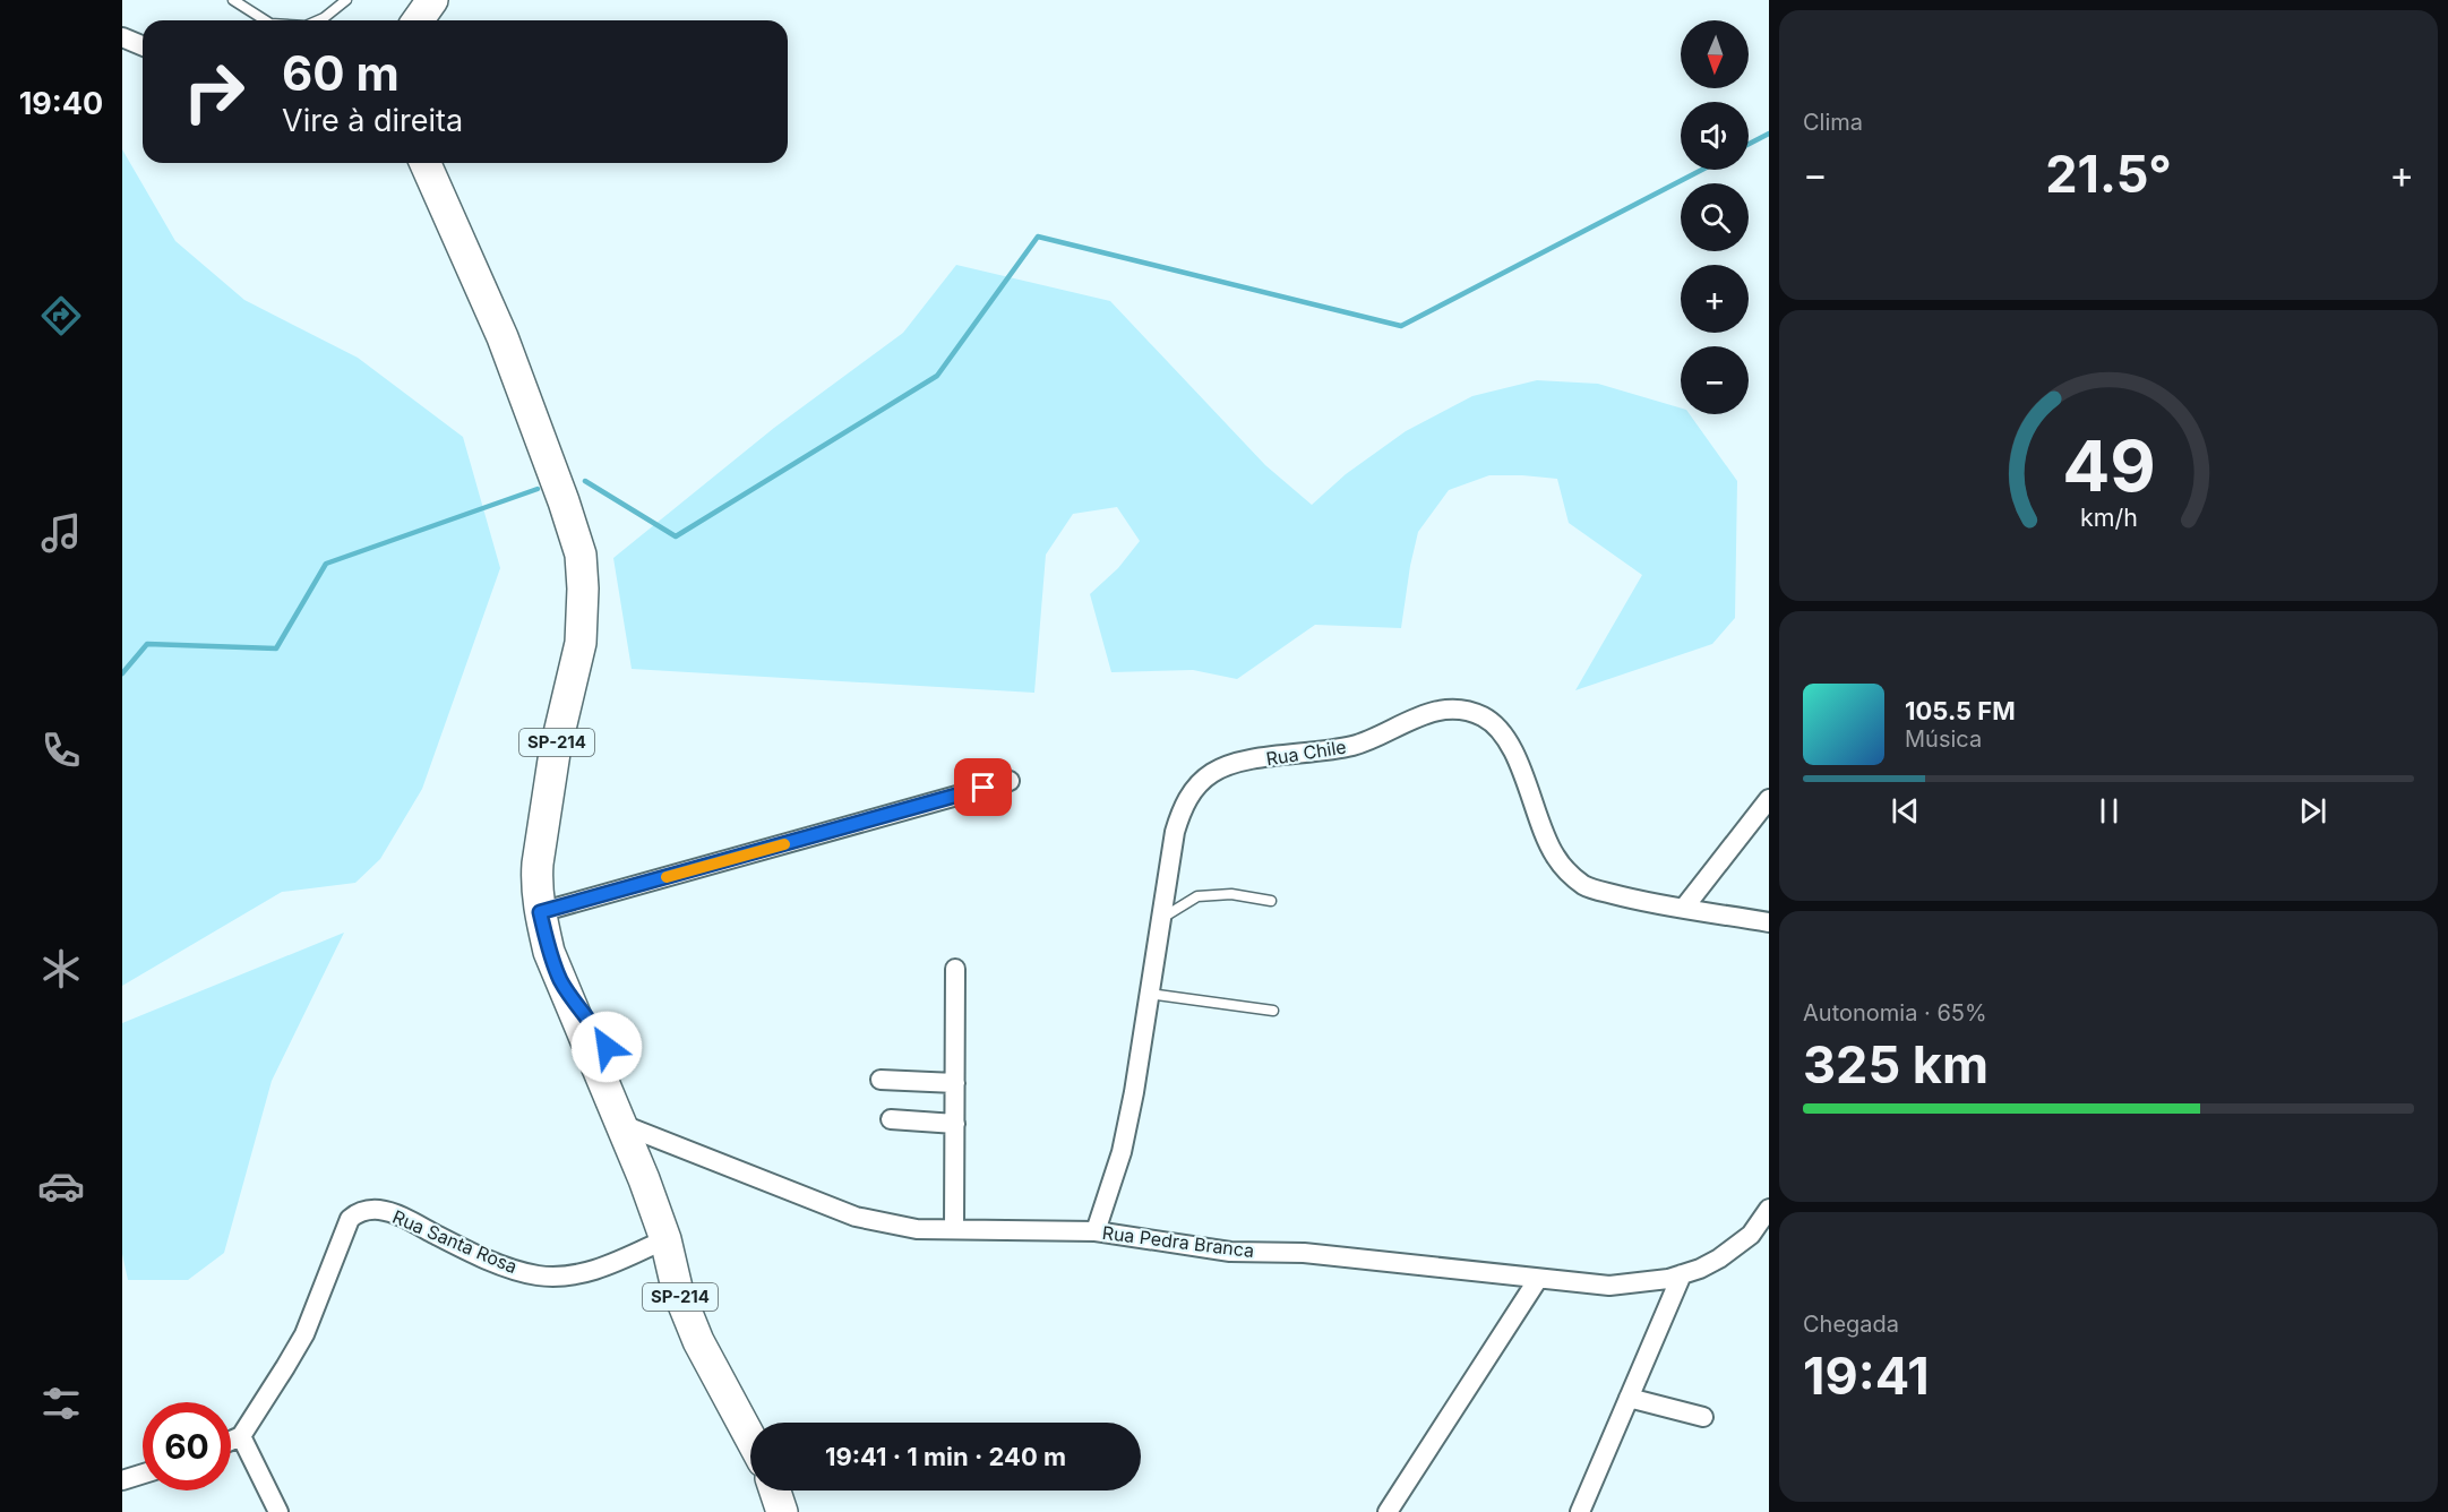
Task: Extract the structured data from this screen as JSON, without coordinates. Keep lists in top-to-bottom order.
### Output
{
  "streets": {
    "main road": ["SP-214"],
    "street": ["Rua Chile", "Rua Santa Rosa", "Rua Pedra Branca"]
  },
  "crossings": [
    ["SP-214", "Rua Santa Rosa"],
    ["SP-214", "Rua Pedra Branca"],
    ["Rua Chile", "Rua Pedra Branca"]
  ],
  "north": "bottom",
  "page": {
    "tabs": "19:40",
    "tile": [
      "Clima",
      ["Autonomia · 65%", "325 km"],
      ["Chegada", "19:41"]
    ],
    "map_buttons": ["+", "−"],
    "turn": ["60 m", "Vire à direita"],
    "heat": ["−", "21.5°", "+"],
    "song": ["105.5 FM", "Música"],
    "limit": "60",
    "trip": "19:41 · 1 min · 240 m",
    "gauge": ["49", "km/h"]
  }
}
